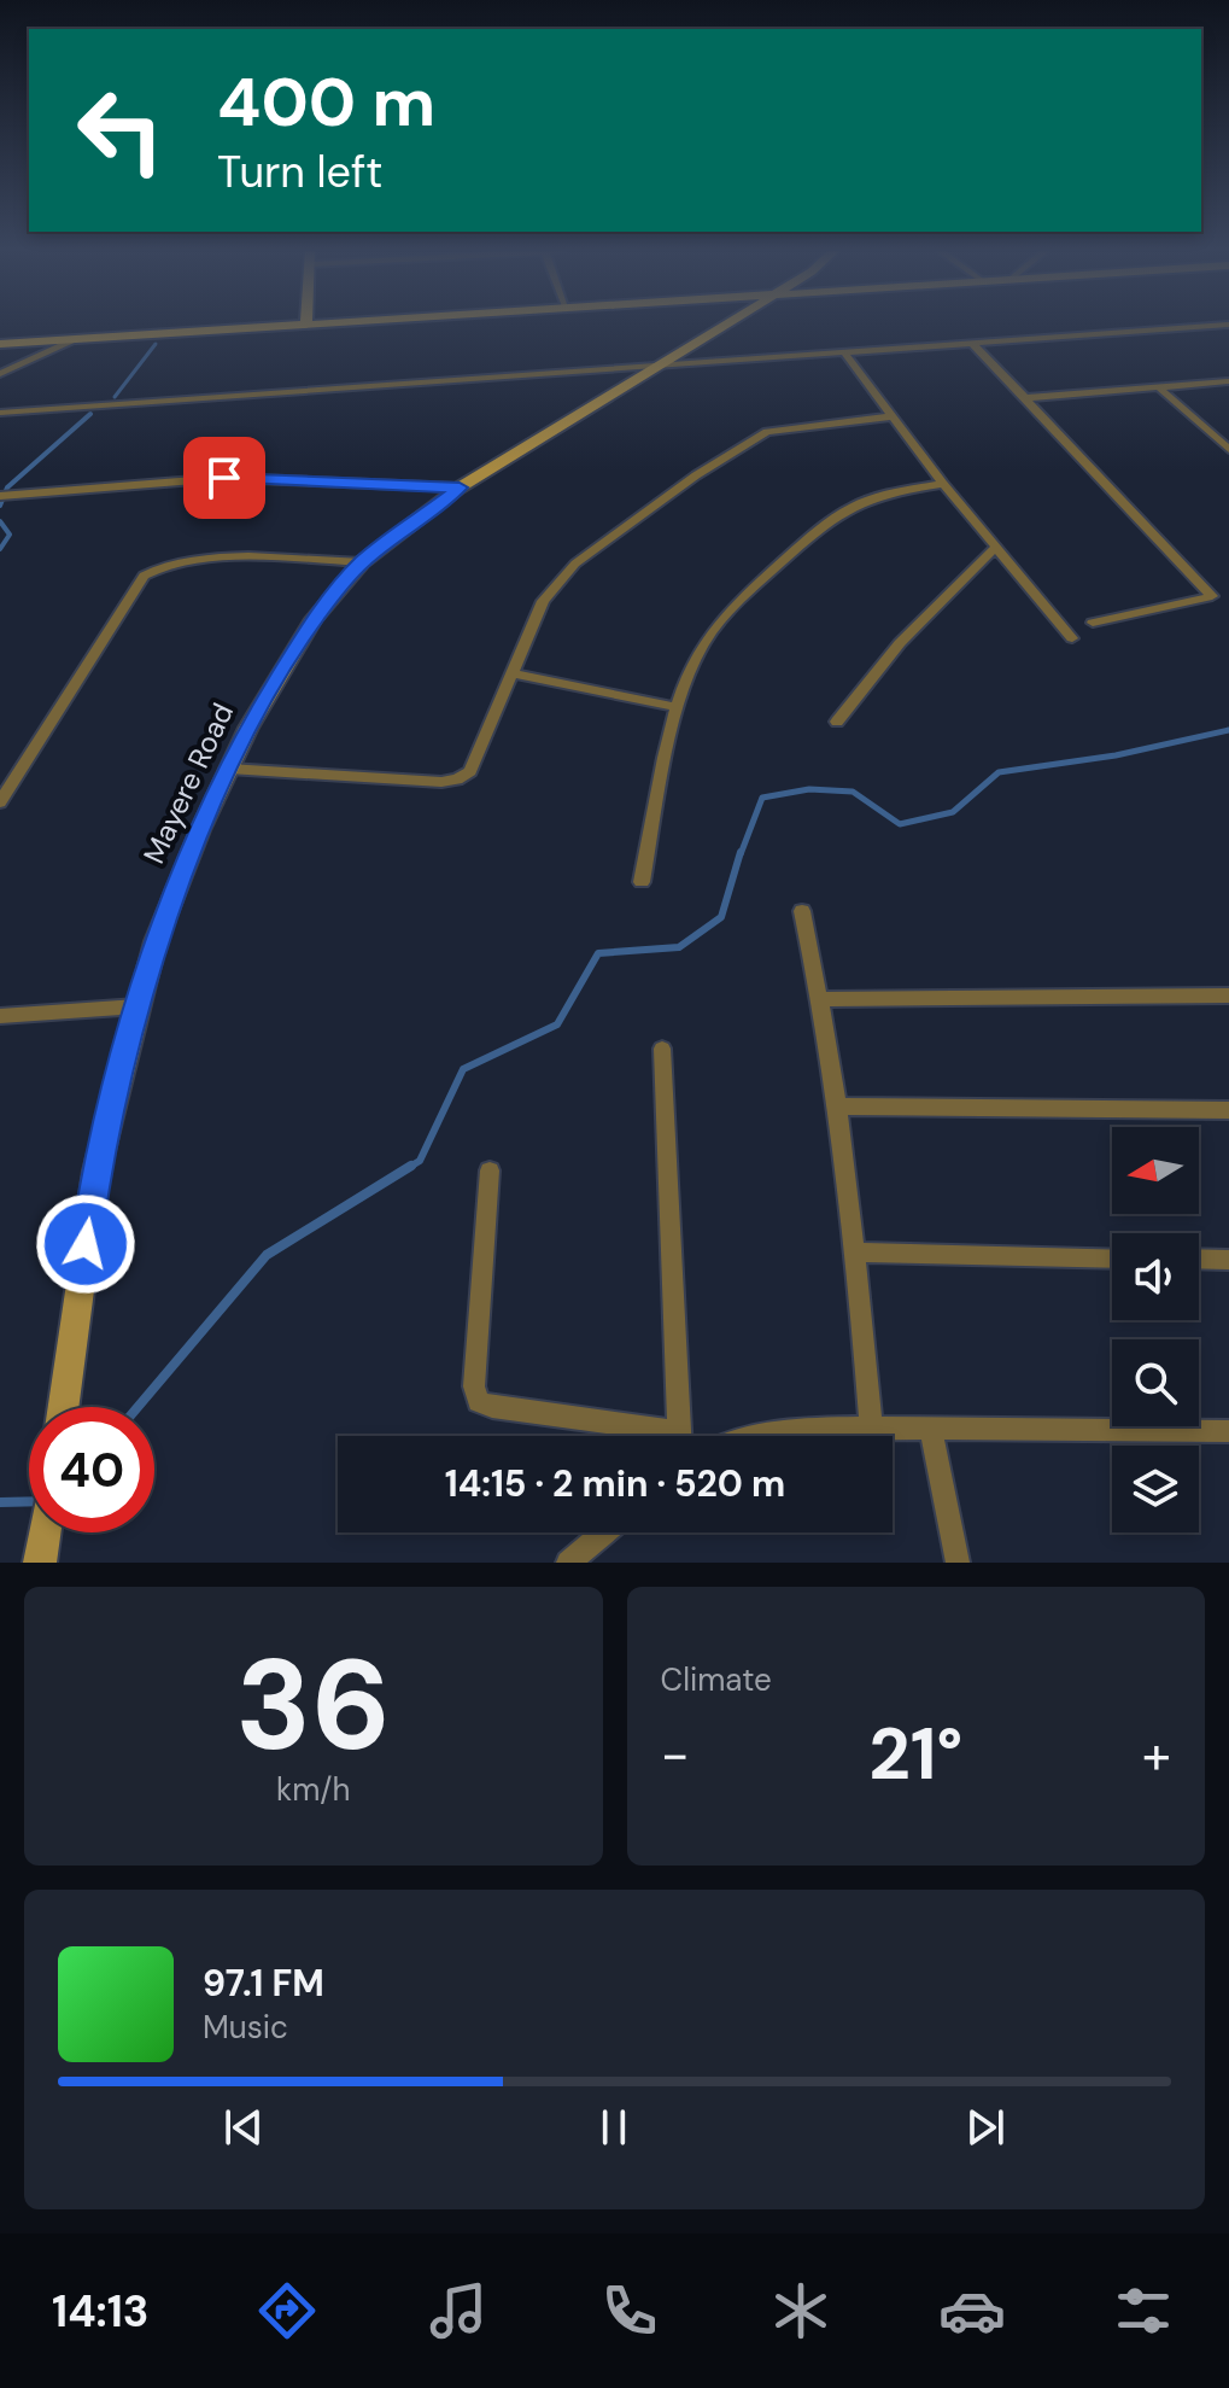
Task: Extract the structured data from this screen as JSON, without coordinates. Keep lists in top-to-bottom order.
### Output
{
  "streets": {
    "street": ["Mayere Road"]
  },
  "north": "left",
  "page": {
    "turn": ["400 m", "Turn left"],
    "limit": "40",
    "trip": "14:15 · 2 min · 520 m",
    "tile": [
      ["36", "km/h"],
      "Climate"
    ],
    "heat": ["−", "21°", "+"],
    "song": ["97.1 FM", "Music"],
    "tabs": "14:13"
  }
}
